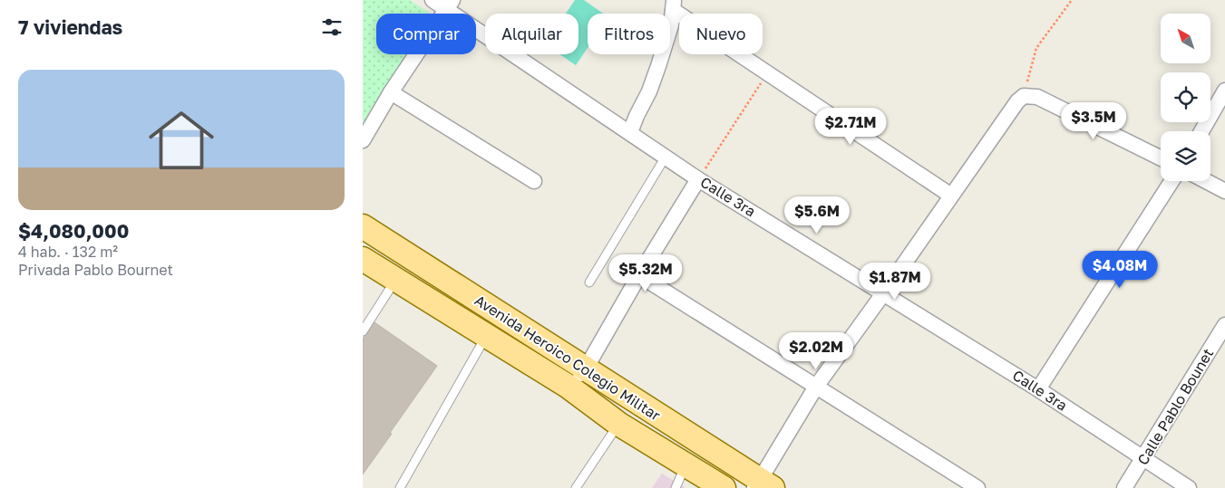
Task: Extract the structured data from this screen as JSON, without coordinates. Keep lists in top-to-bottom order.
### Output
{
  "streets": {
    "main road": ["Avenida Heroico Colegio Militar"],
    "street": ["Calle 3ra", "Calle Pablo Bounet"]
  },
  "crossings": [
    ["Calle 3ra", "Calle Pablo Bounet"]
  ],
  "north": "top left",
  "page": {
    "heading": "7 viviendas",
    "chip": [
      "Comprar",
      "Alquilar",
      "Filtros",
      "Nuevo"
    ],
    "list": [
      {
        "name": "$4,080,000",
        "note": "4 hab. · 132 m² · Privada Pablo Bournet"
      }
    ],
    "price": [
      "$3.5M",
      "$2.71M",
      "$5.6M",
      "$4.08M",
      "$5.32M",
      "$1.87M",
      "$2.02M"
    ]
  }
}
